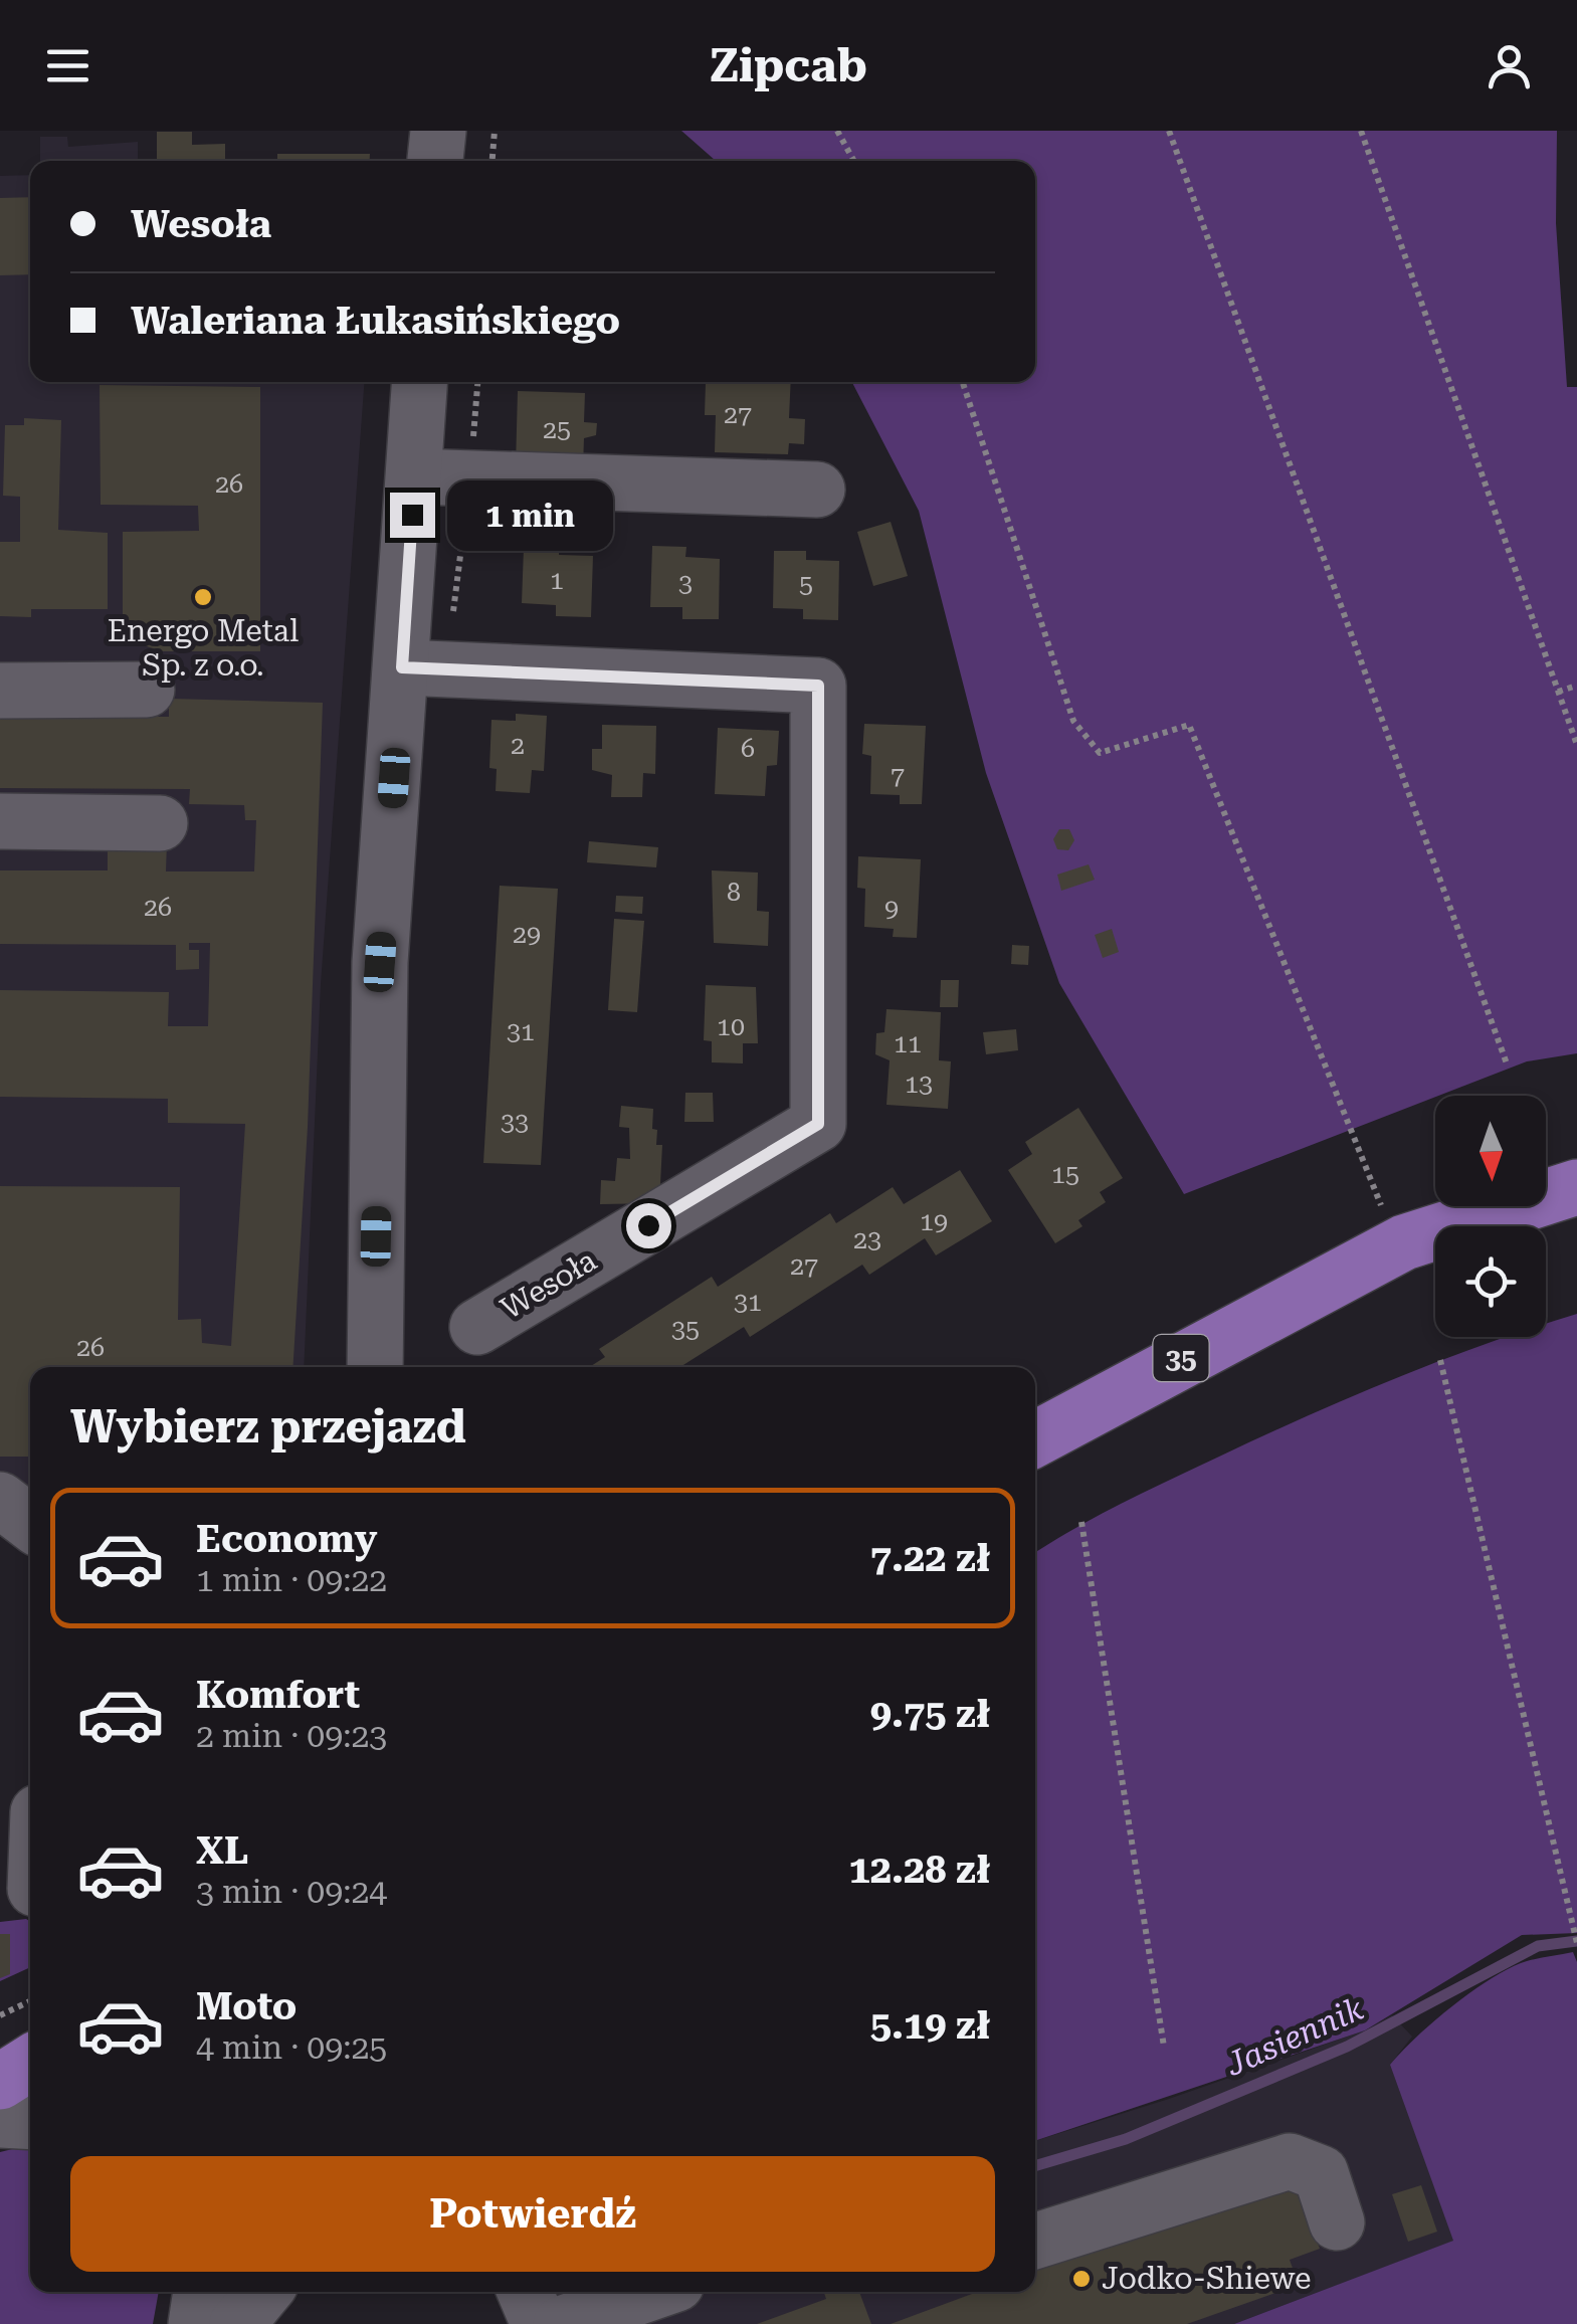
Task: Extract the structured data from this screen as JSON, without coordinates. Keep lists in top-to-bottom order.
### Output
{
  "streets": {
    "main road": ["35"],
    "street": ["Wesoła"]
  },
  "water": ["Jasiennik"],
  "places": ["Energo Metal Sp. z o.o.", "Jodko-Shiewe"],
  "house_numbers": [
    "27",
    "25",
    "26",
    "1",
    "3",
    "5",
    "2",
    "6",
    "7",
    "8",
    "26",
    "9",
    "29",
    "10",
    "31",
    "11",
    "13",
    "33",
    "15",
    "19",
    "23",
    "27",
    "31",
    "35",
    "26"
  ],
  "north": "bottom",
  "page": {
    "header": "Zipcab",
    "banner": ["Wesoła", "Waleriana Łukasińskiego"],
    "bubble": "1 min",
    "heading": "Wybierz przejazd",
    "list": [
      {
        "name": "Economy",
        "note": "1 min · 09:22",
        "value": "7.22 zł"
      },
      {
        "name": "Komfort",
        "note": "2 min · 09:23",
        "value": "9.75 zł"
      },
      {
        "name": "XL",
        "note": "3 min · 09:24",
        "value": "12.28 zł"
      },
      {
        "name": "Moto",
        "note": "4 min · 09:25",
        "value": "5.19 zł"
      }
    ],
    "buttons": "Potwierdź"
  }
}
